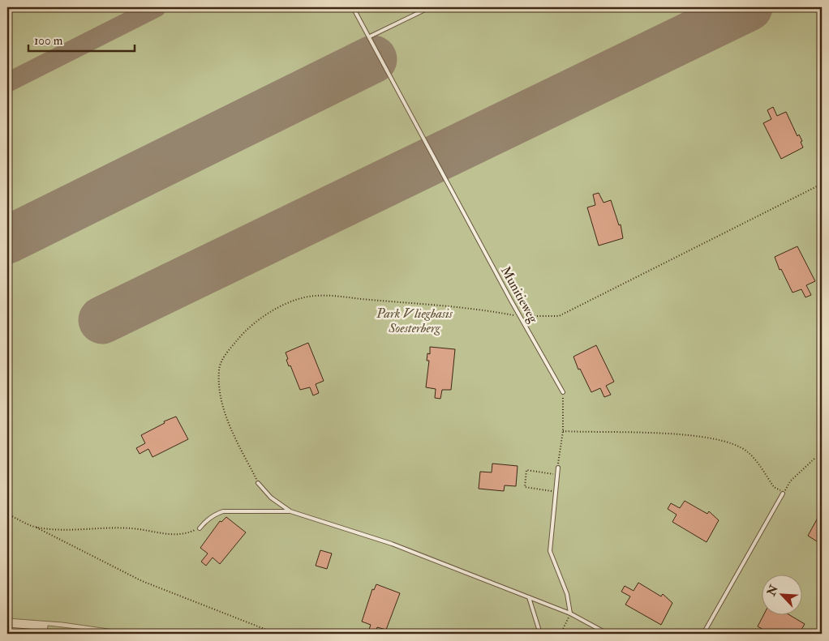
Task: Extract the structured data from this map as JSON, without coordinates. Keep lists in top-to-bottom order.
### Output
{
  "streets": {
    "lane": ["Munitieweg"]
  },
  "parks": ["Park Vliegbasis Soesterberg"],
  "scale_bar": "100 m",
  "north": "top left"
}
